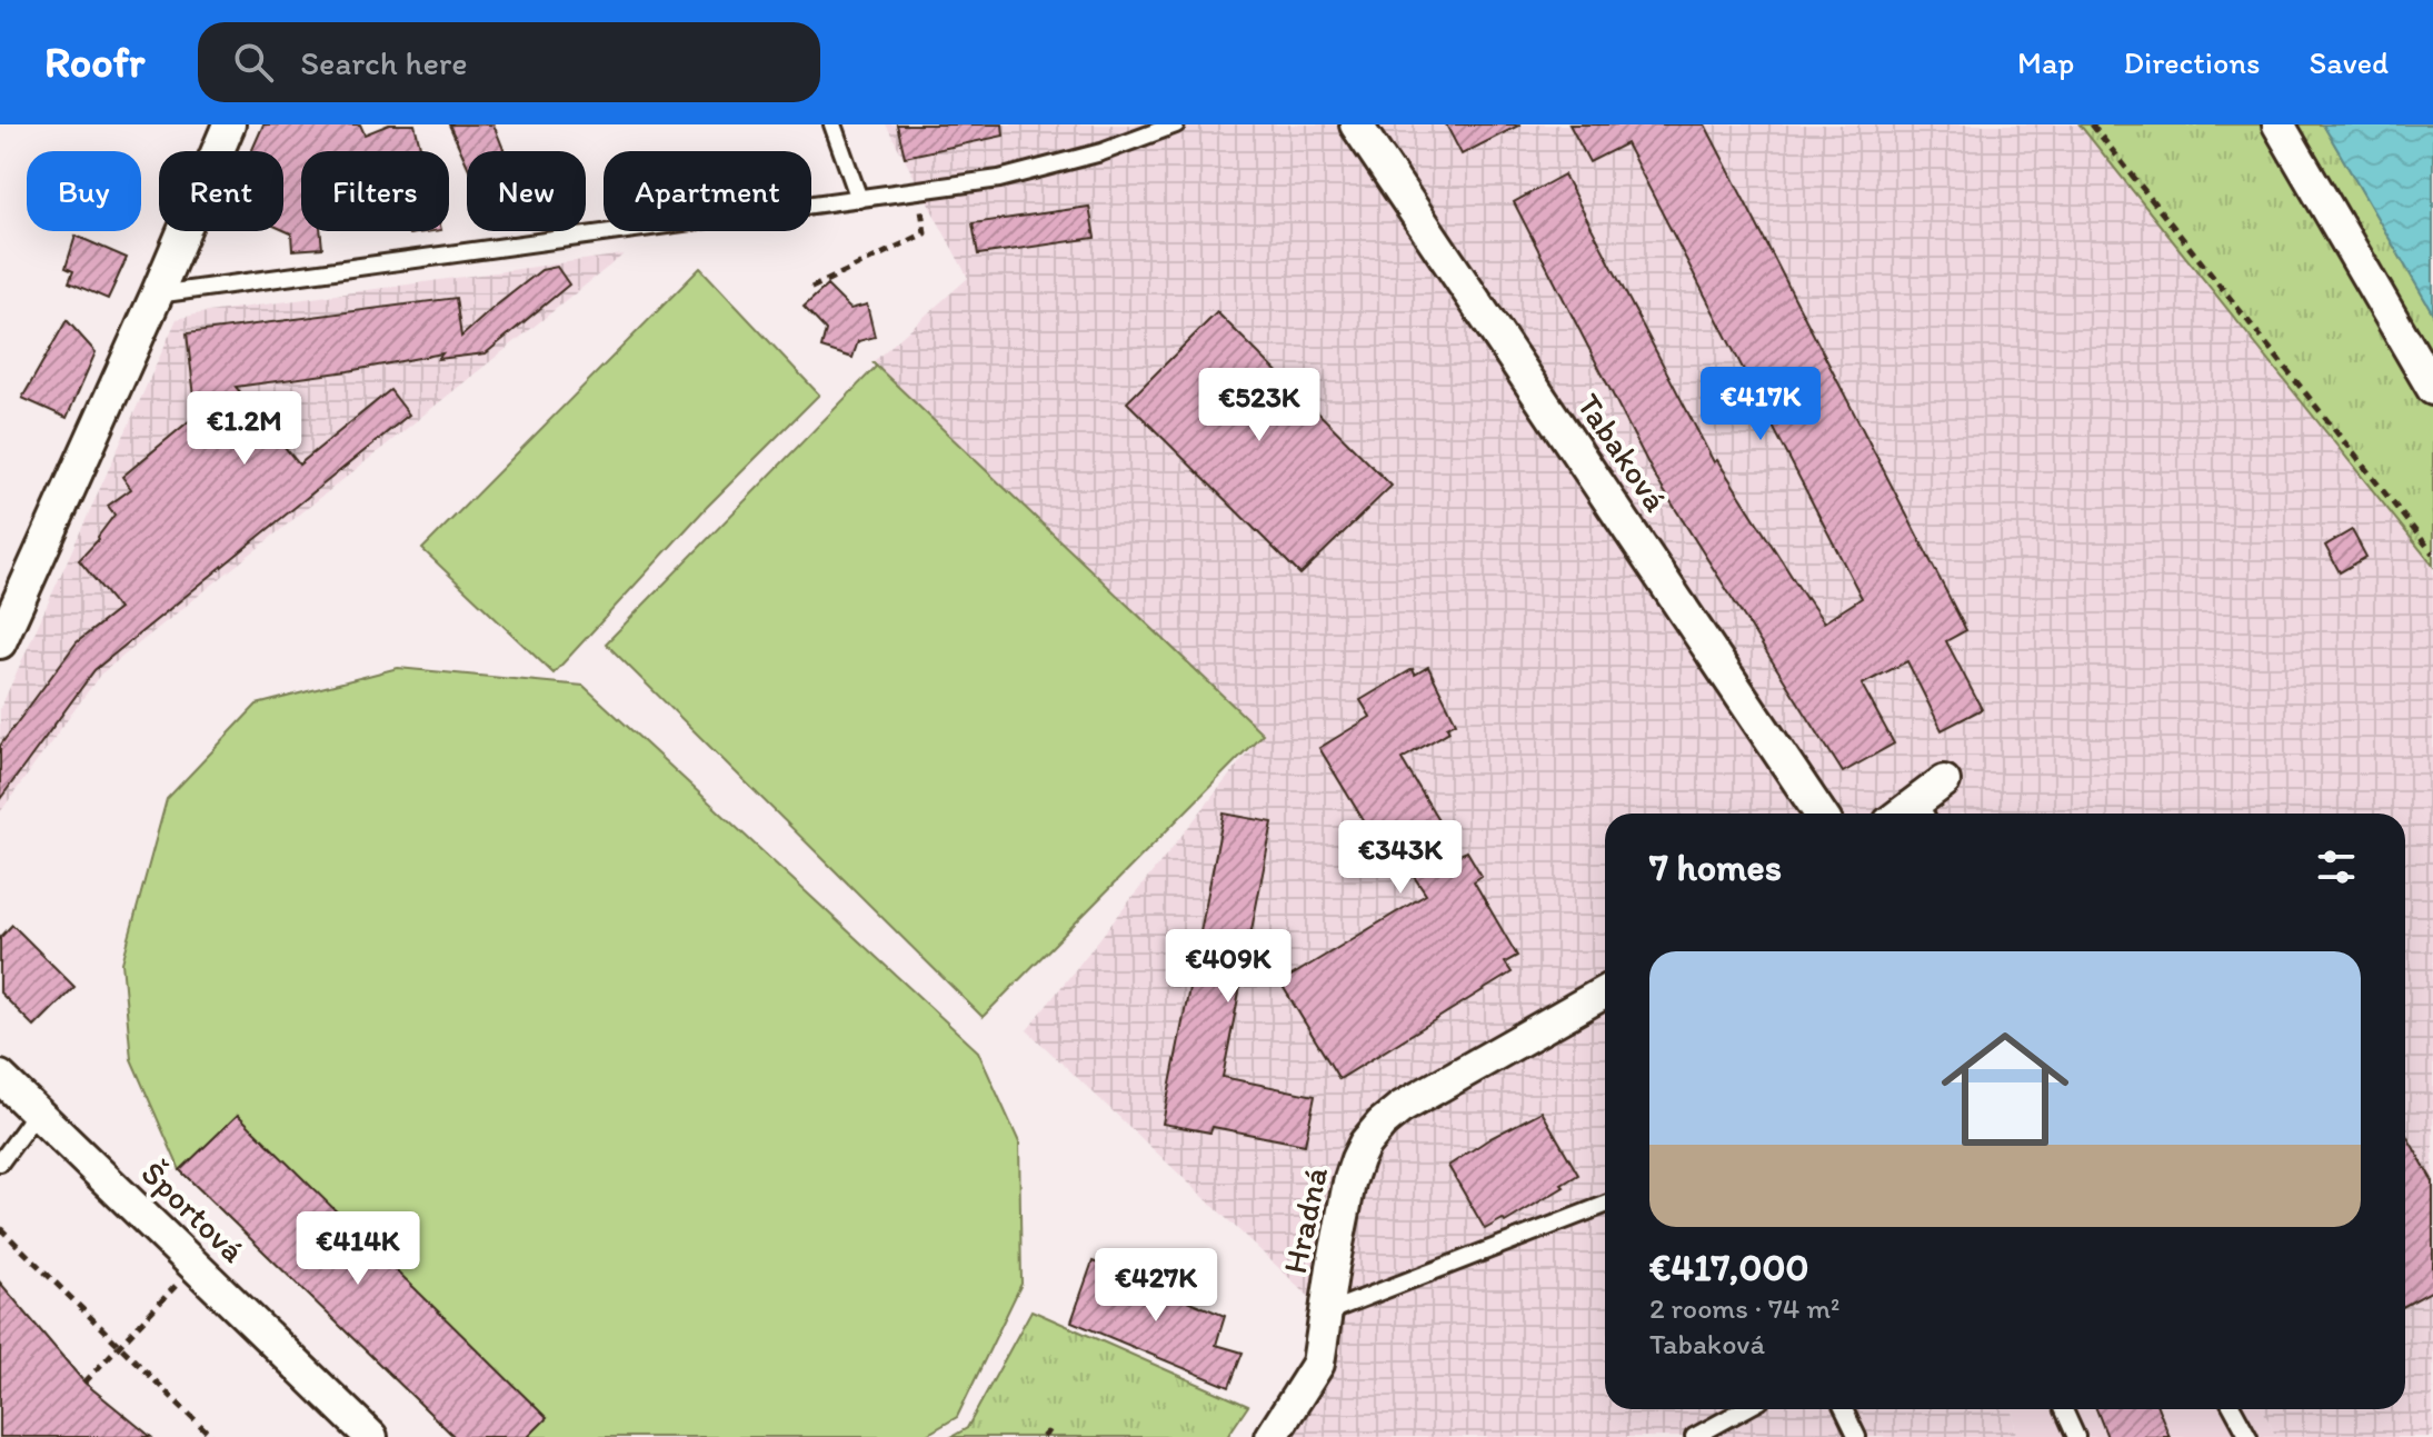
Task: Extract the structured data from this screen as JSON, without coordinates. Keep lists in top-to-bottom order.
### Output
{
  "streets": {
    "street": ["Tabaková", "Športová", "Hradná"]
  },
  "page": {
    "header": "Roofr",
    "search": "Search here",
    "nav": ["Map", "Directions", "Saved"],
    "chip": [
      "Buy",
      "Rent",
      "Filters",
      "New",
      "Apartment"
    ],
    "price": [
      "€417K",
      "€523K",
      "€1.2M",
      "€343K",
      "€409K",
      "€414K",
      "€427K"
    ],
    "heading": "7 homes",
    "list": [
      {
        "name": "€417,000",
        "note": "2 rooms · 74 m² · Tabaková"
      }
    ]
  }
}
